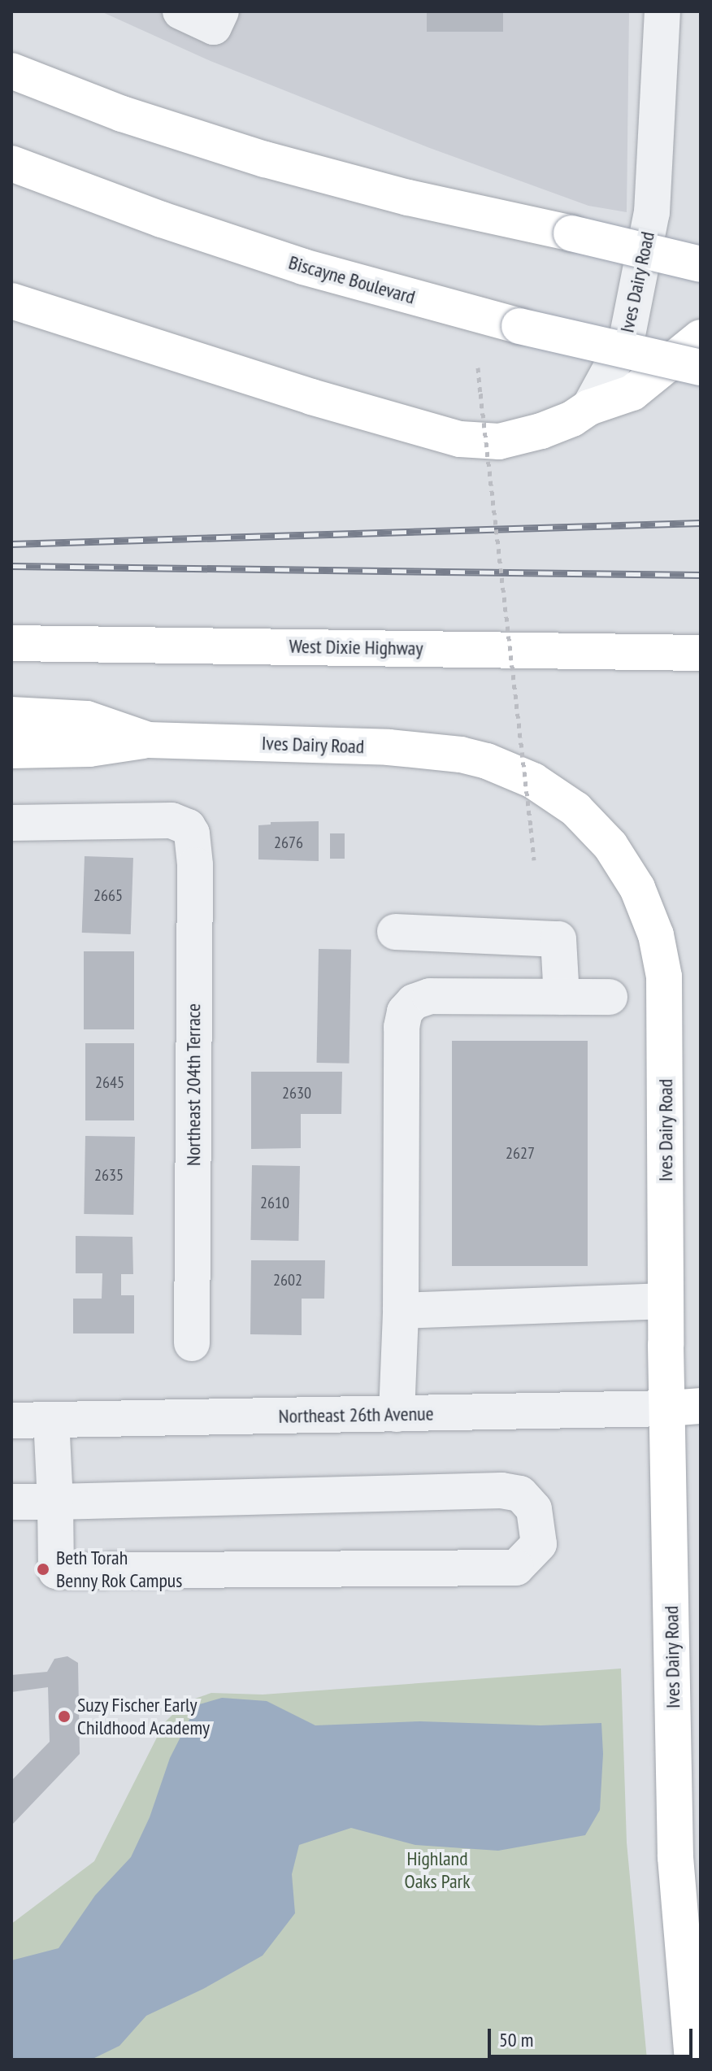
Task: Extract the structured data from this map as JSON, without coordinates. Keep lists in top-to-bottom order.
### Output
{
  "streets": {
    "main road": ["Biscayne Boulevard", "Ives Dairy Road", "West Dixie Highway"],
    "street": ["Northeast 204th Terrace", "Northeast 26th Avenue"]
  },
  "crossings": [
    ["Ives Dairy Road", "Northeast 26th Avenue"]
  ],
  "parks": ["Highland Oaks Park"],
  "places": ["Beth Torah Benny Rok Campus", "Suzy Fischer Early Childhood Academy"],
  "house_numbers": [
    "2676",
    "2665",
    "2645",
    "2630",
    "2627",
    "2635",
    "2610",
    "2602"
  ],
  "scale_bar": "50 m"
}
